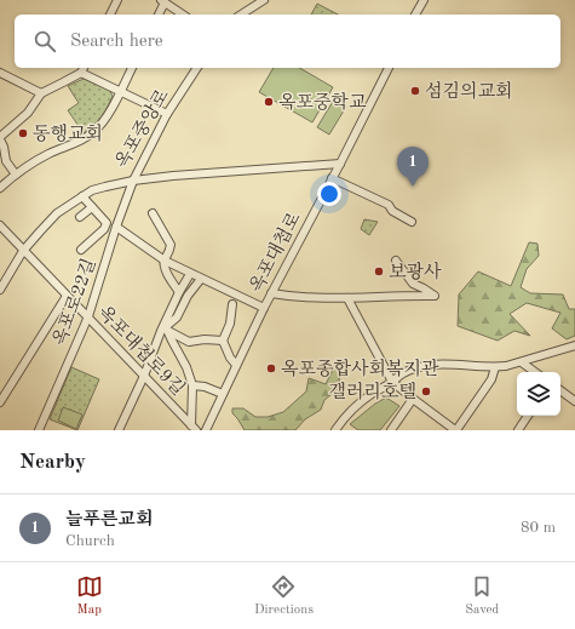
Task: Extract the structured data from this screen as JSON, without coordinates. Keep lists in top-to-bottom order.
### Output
{
  "streets": {
    "street": [
      "옥포중앙로",
      "옥포대첩로",
      "옥포로22길",
      "옥포대첩로9길"
    ]
  },
  "crossings": [
    ["옥포중앙로", "옥포로22길"],
    ["옥포중앙로", "옥포대첩로9길"],
    ["옥포로22길", "옥포대첩로9길"]
  ],
  "places": [
    "섬김의교회",
    "옥포중학교",
    "동행교회",
    "보광사",
    "옥포종합사회복지관",
    "갤러리호텔"
  ],
  "page": {
    "search": "Search here",
    "pins": "1",
    "heading": "Nearby",
    "list": [
      {
        "mark": "1",
        "name": "늘푸른교회",
        "note": "Church",
        "value": "80 m"
      }
    ],
    "nav": ["Map", "Directions", "Saved"]
  }
}
